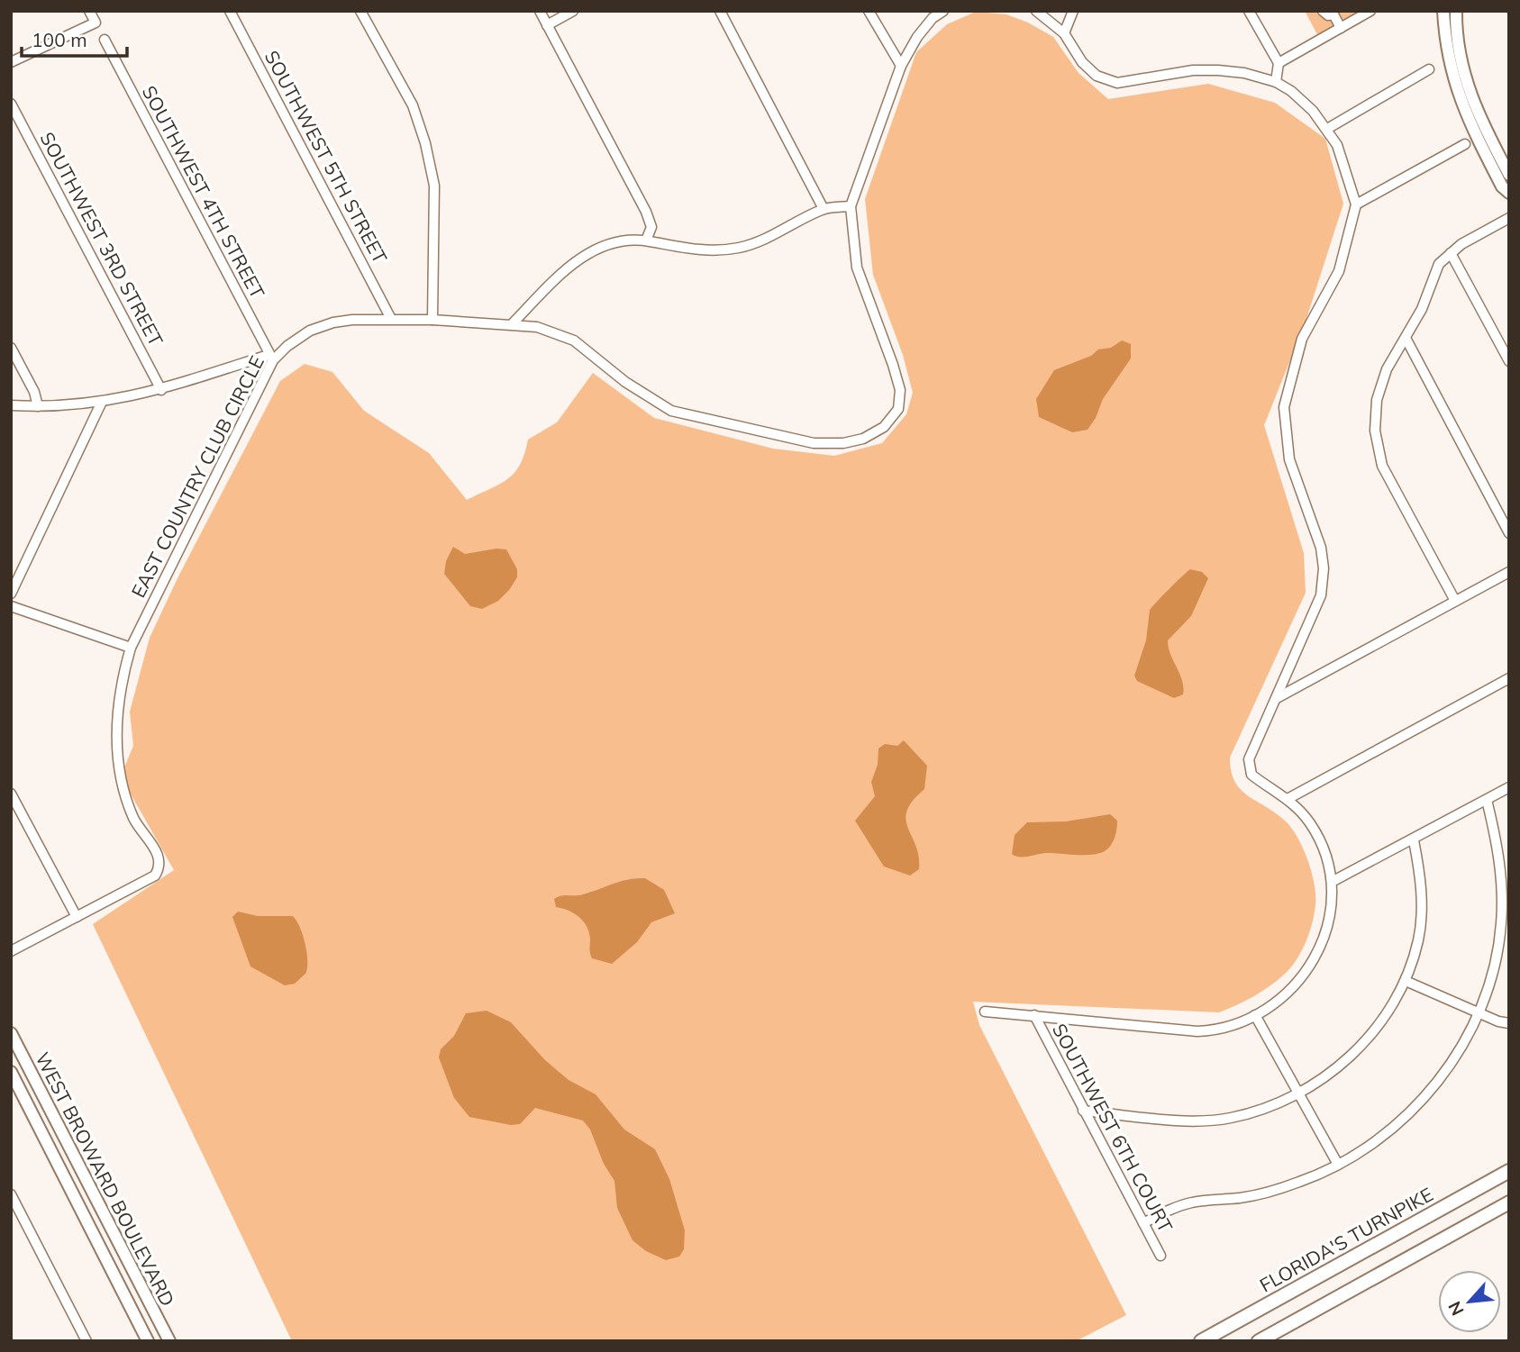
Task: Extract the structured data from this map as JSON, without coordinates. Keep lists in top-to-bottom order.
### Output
{
  "streets": {
    "highway": ["FLORIDA'S TURNPIKE"],
    "main road": ["WEST BROWARD BOULEVARD"],
    "street": [
      "SOUTHWEST 5TH STREET",
      "SOUTHWEST 4TH STREET",
      "SOUTHWEST 3RD STREET",
      "EAST COUNTRY CLUB CIRCLE",
      "SOUTHWEST 6TH COURT"
    ]
  },
  "crossings": [
    ["SOUTHWEST 5TH STREET", "EAST COUNTRY CLUB CIRCLE"],
    ["SOUTHWEST 4TH STREET", "EAST COUNTRY CLUB CIRCLE"]
  ],
  "scale_bar": "100 m",
  "north": "bottom left"
}
